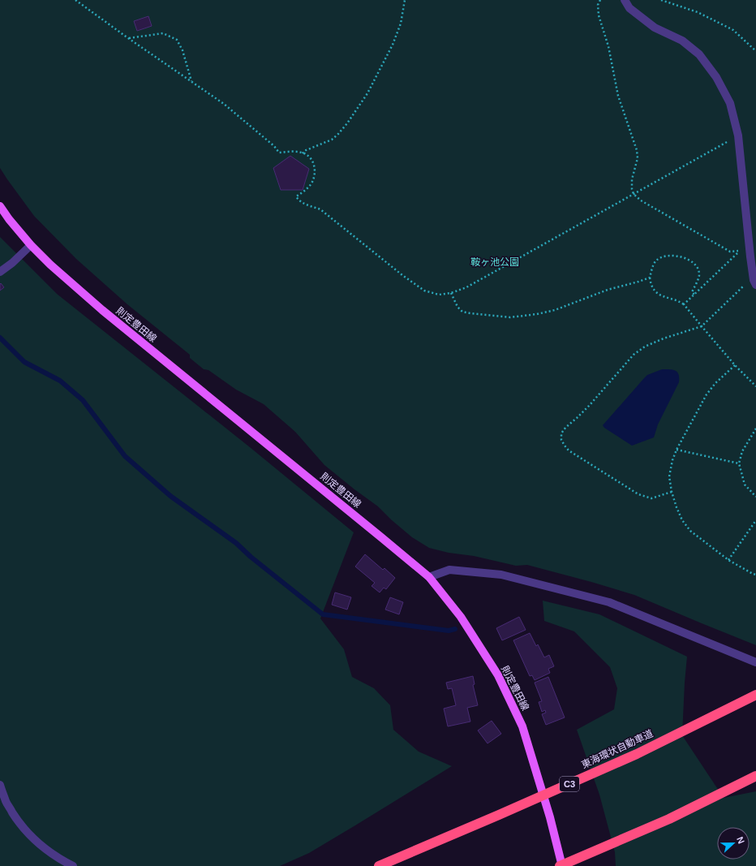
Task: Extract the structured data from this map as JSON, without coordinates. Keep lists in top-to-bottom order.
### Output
{
  "streets": {
    "highway": ["東海環状自動車道", "C3"],
    "main road": ["則定豊田線"]
  },
  "parks": ["鞍ヶ池公園"],
  "north": "right"
}
